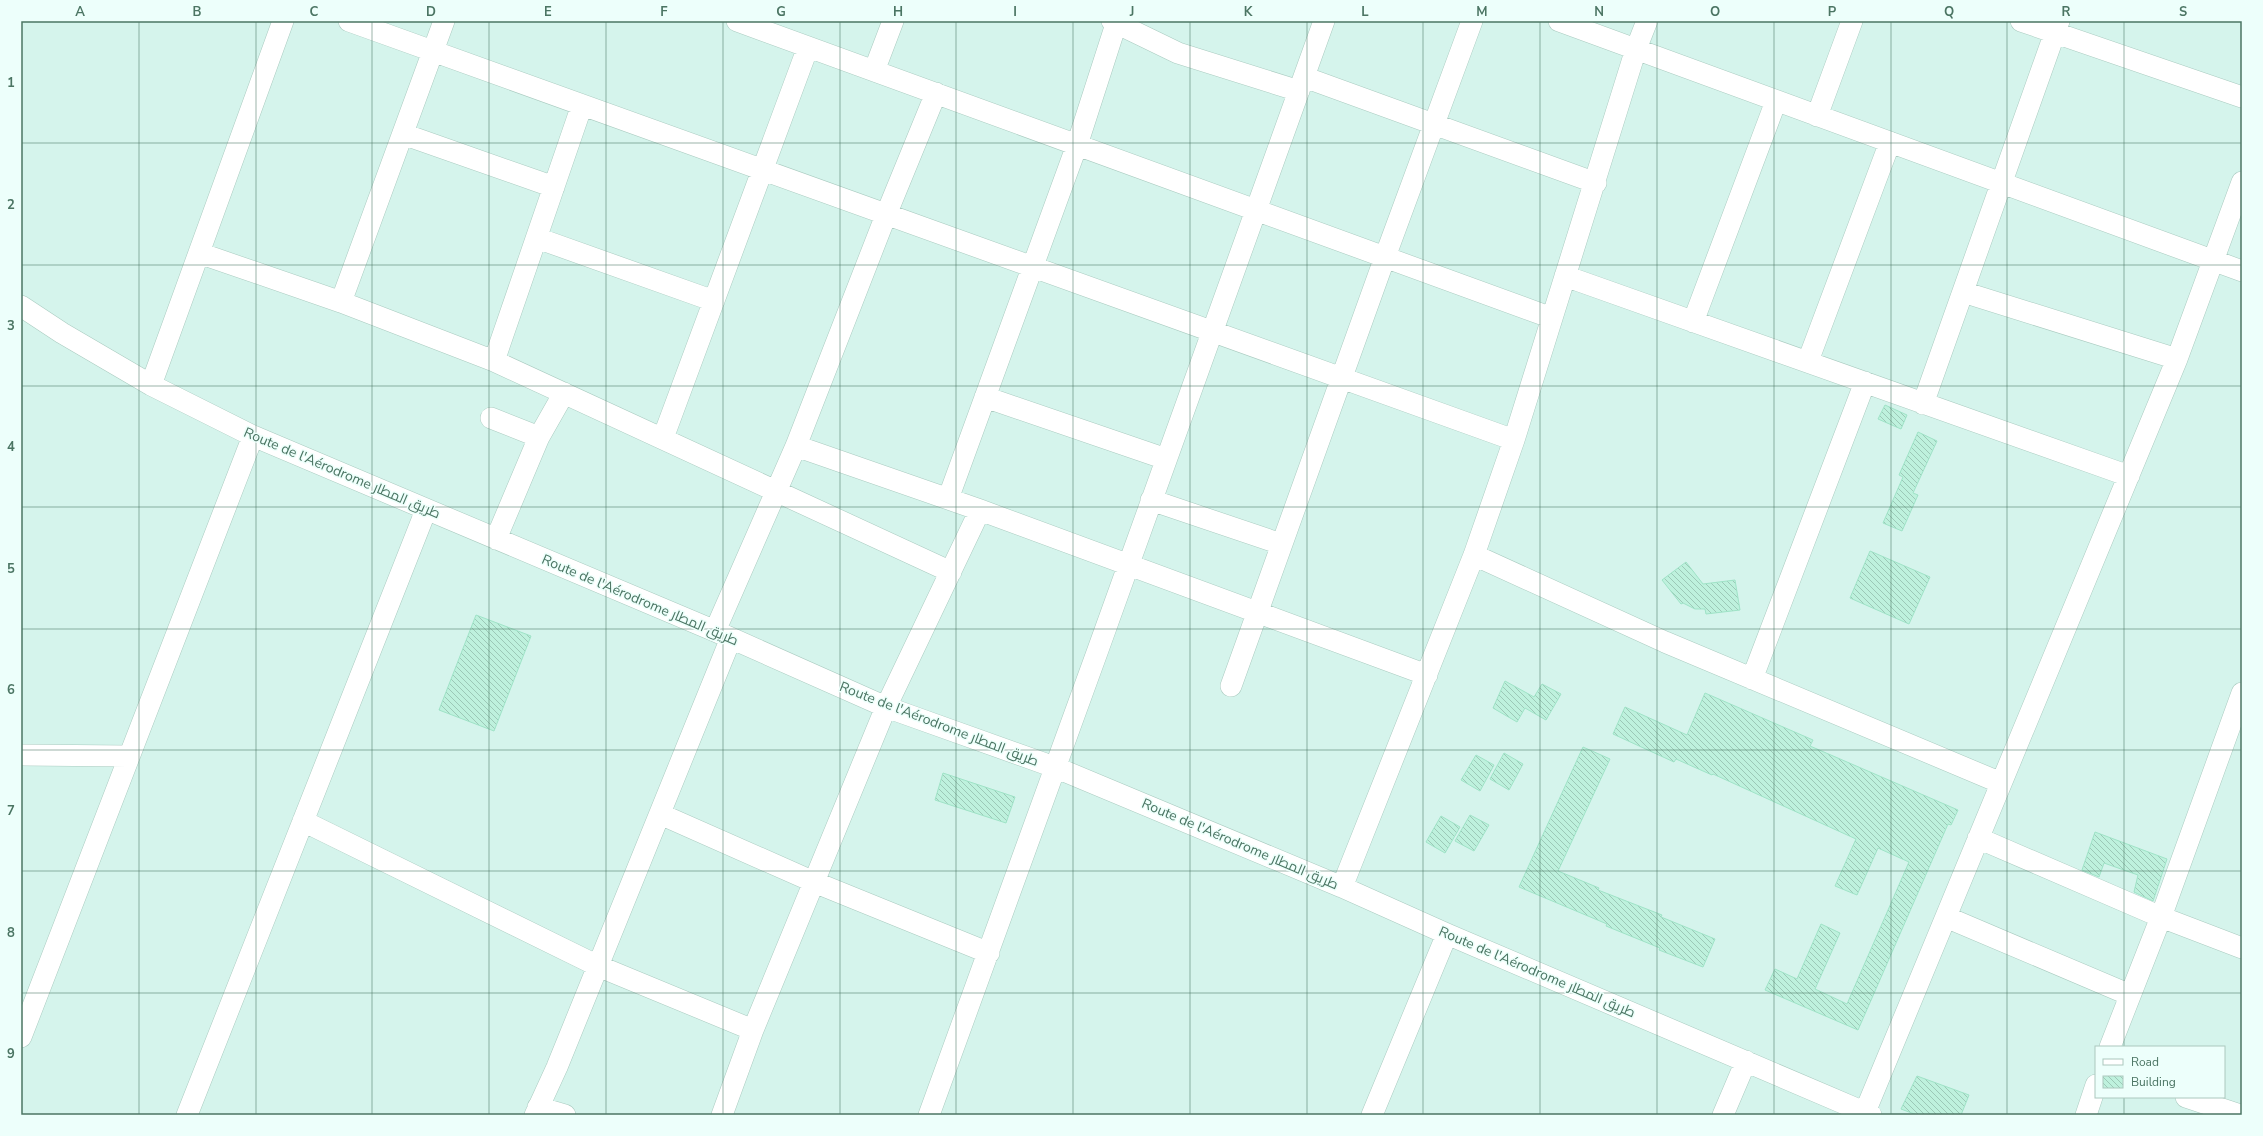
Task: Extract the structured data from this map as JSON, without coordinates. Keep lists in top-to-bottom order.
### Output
{
  "streets": {
    "street": ["Route de l'Aérodrome طريق المطار"]
  },
  "legend": ["Road", "Building"],
  "grid": {
    "columns": [
      "A",
      "B",
      "C",
      "D",
      "E",
      "F",
      "G",
      "H",
      "I",
      "J",
      "K",
      "L",
      "M",
      "N",
      "O",
      "P",
      "Q",
      "R",
      "S"
    ],
    "rows": [
      "1",
      "2",
      "3",
      "4",
      "5",
      "6",
      "7",
      "8",
      "9"
    ]
  }
}
